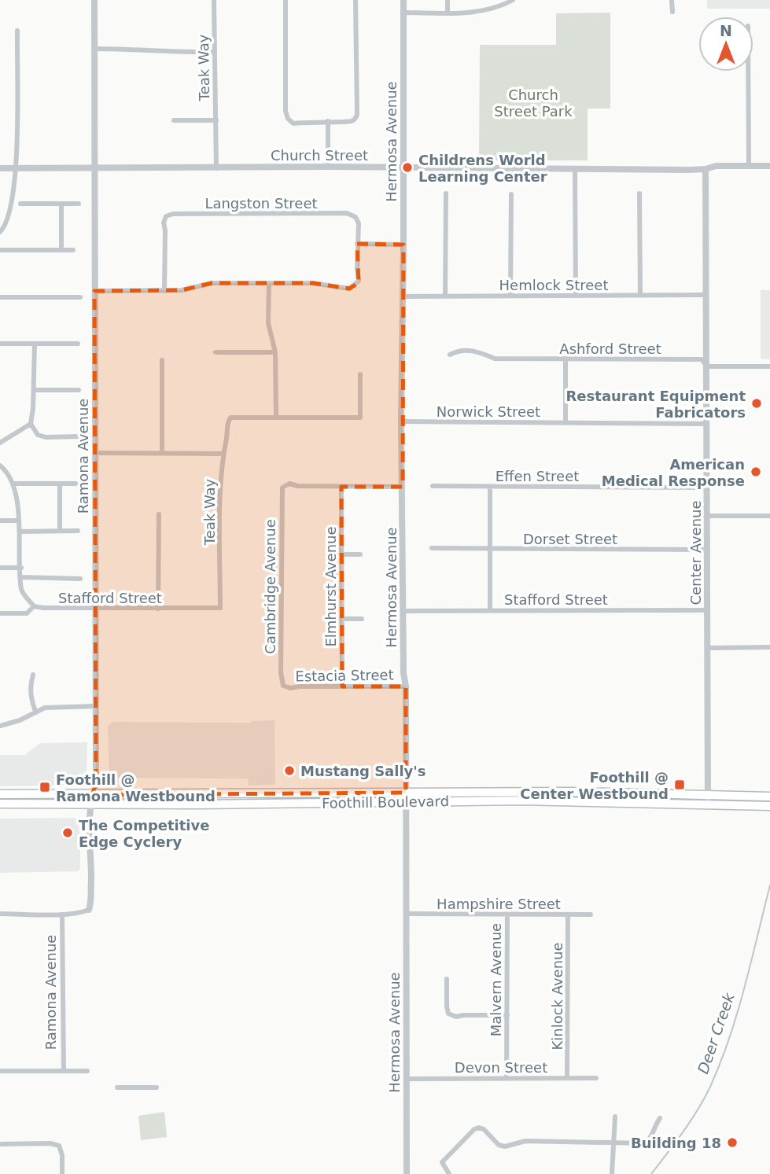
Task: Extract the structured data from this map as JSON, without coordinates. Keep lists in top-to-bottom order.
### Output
{
  "streets": {
    "main road": ["Foothill Boulevard"],
    "street": [
      "Teak Way",
      "Hermosa Avenue",
      "Church Street",
      "Langston Street",
      "Hemlock Street",
      "Ashford Street",
      "Norwick Street",
      "Ramona Avenue",
      "Effen Street",
      "Dorset Street",
      "Center Avenue",
      "Cambridge Avenue",
      "Elmhurst Avenue",
      "Stafford Street",
      "Estacia Street",
      "Hampshire Street",
      "Malvern Avenue",
      "Kinlock Avenue",
      "Devon Street"
    ]
  },
  "crossings": [
    ["Teak Way", "Church Street"],
    ["Teak Way", "Stafford Street"],
    ["Hermosa Avenue", "Church Street"],
    ["Hermosa Avenue", "Hemlock Street"],
    ["Hermosa Avenue", "Norwick Street"],
    ["Hermosa Avenue", "Stafford Street"],
    ["Hermosa Avenue", "Estacia Street"],
    ["Hermosa Avenue", "Foothill Boulevard"],
    ["Hermosa Avenue", "Hampshire Street"],
    ["Hermosa Avenue", "Devon Street"],
    ["Church Street", "Ramona Avenue"],
    ["Church Street", "Center Avenue"],
    ["Hemlock Street", "Center Avenue"],
    ["Ashford Street", "Center Avenue"],
    ["Norwick Street", "Center Avenue"],
    ["Ramona Avenue", "Stafford Street"],
    ["Ramona Avenue", "Foothill Boulevard"],
    ["Effen Street", "Center Avenue"],
    ["Dorset Street", "Center Avenue"],
    ["Center Avenue", "Stafford Street"],
    ["Center Avenue", "Foothill Boulevard"],
    ["Cambridge Avenue", "Elmhurst Avenue"],
    ["Cambridge Avenue", "Estacia Street"],
    ["Elmhurst Avenue", "Estacia Street"],
    ["Hampshire Street", "Malvern Avenue"],
    ["Hampshire Street", "Kinlock Avenue"],
    ["Malvern Avenue", "Devon Street"],
    ["Kinlock Avenue", "Devon Street"]
  ],
  "water": ["Deer Creek"],
  "parks": ["Church Street Park"],
  "places": {
    "other": [
      "Childrens World Learning Center",
      "Restaurant Equipment Fabricators",
      "American Medical Response",
      "Mustang Sally's",
      "The Competitive Edge Cyclery",
      "Building 18"
    ],
    "transit": ["Foothill @ Center Westbound", "Foothill @ Ramona Westbound"]
  },
  "north": "top"
}
